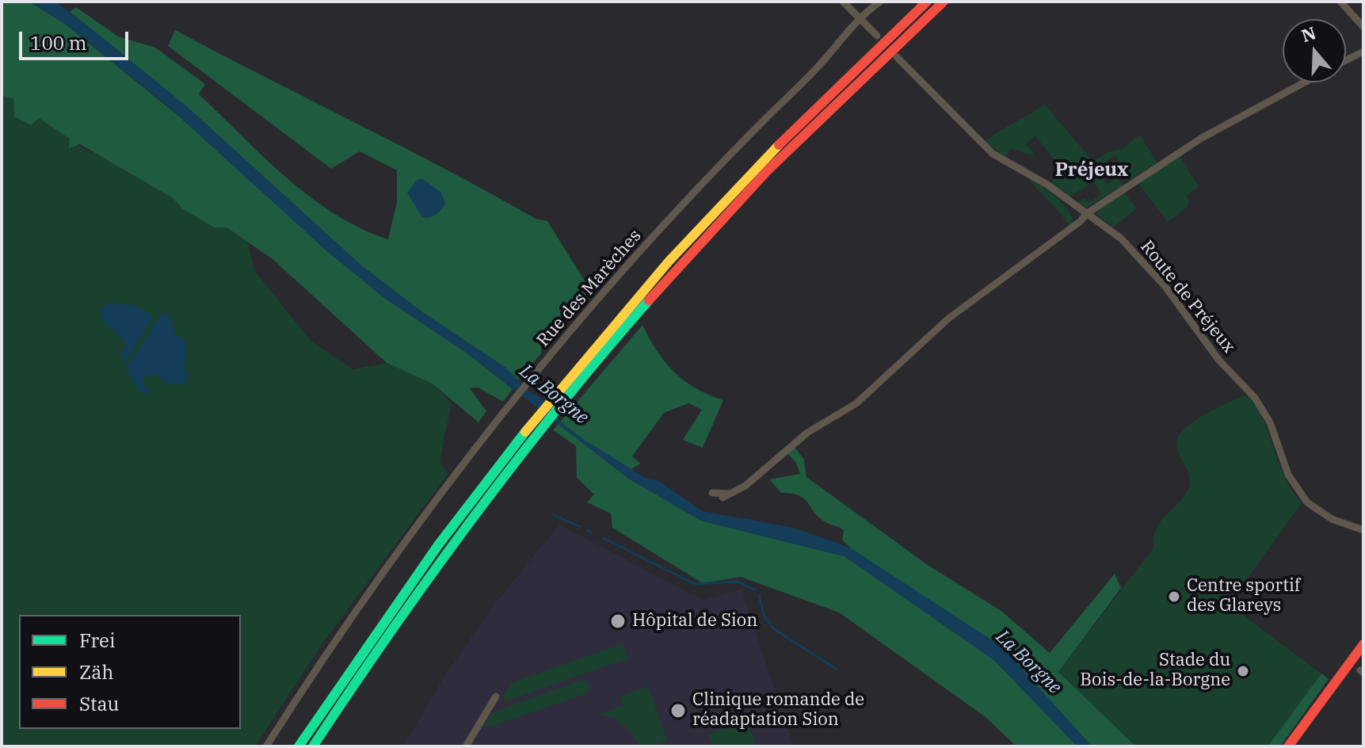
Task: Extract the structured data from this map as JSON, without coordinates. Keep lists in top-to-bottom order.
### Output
{
  "streets": {
    "street": ["Rue des Marèches", "Route de Préjeux"]
  },
  "districts": ["Préjeux"],
  "water": ["La Borgne"],
  "places": [
    "Centre sportif des Glareys",
    "Hôpital de Sion",
    "Stade du Bois-de-la-Borgne",
    "Clinique romande de réadaptation Sion"
  ],
  "legend": ["Frei", "Zäh", "Stau"],
  "scale_bar": "100 m",
  "north": "top"
}
